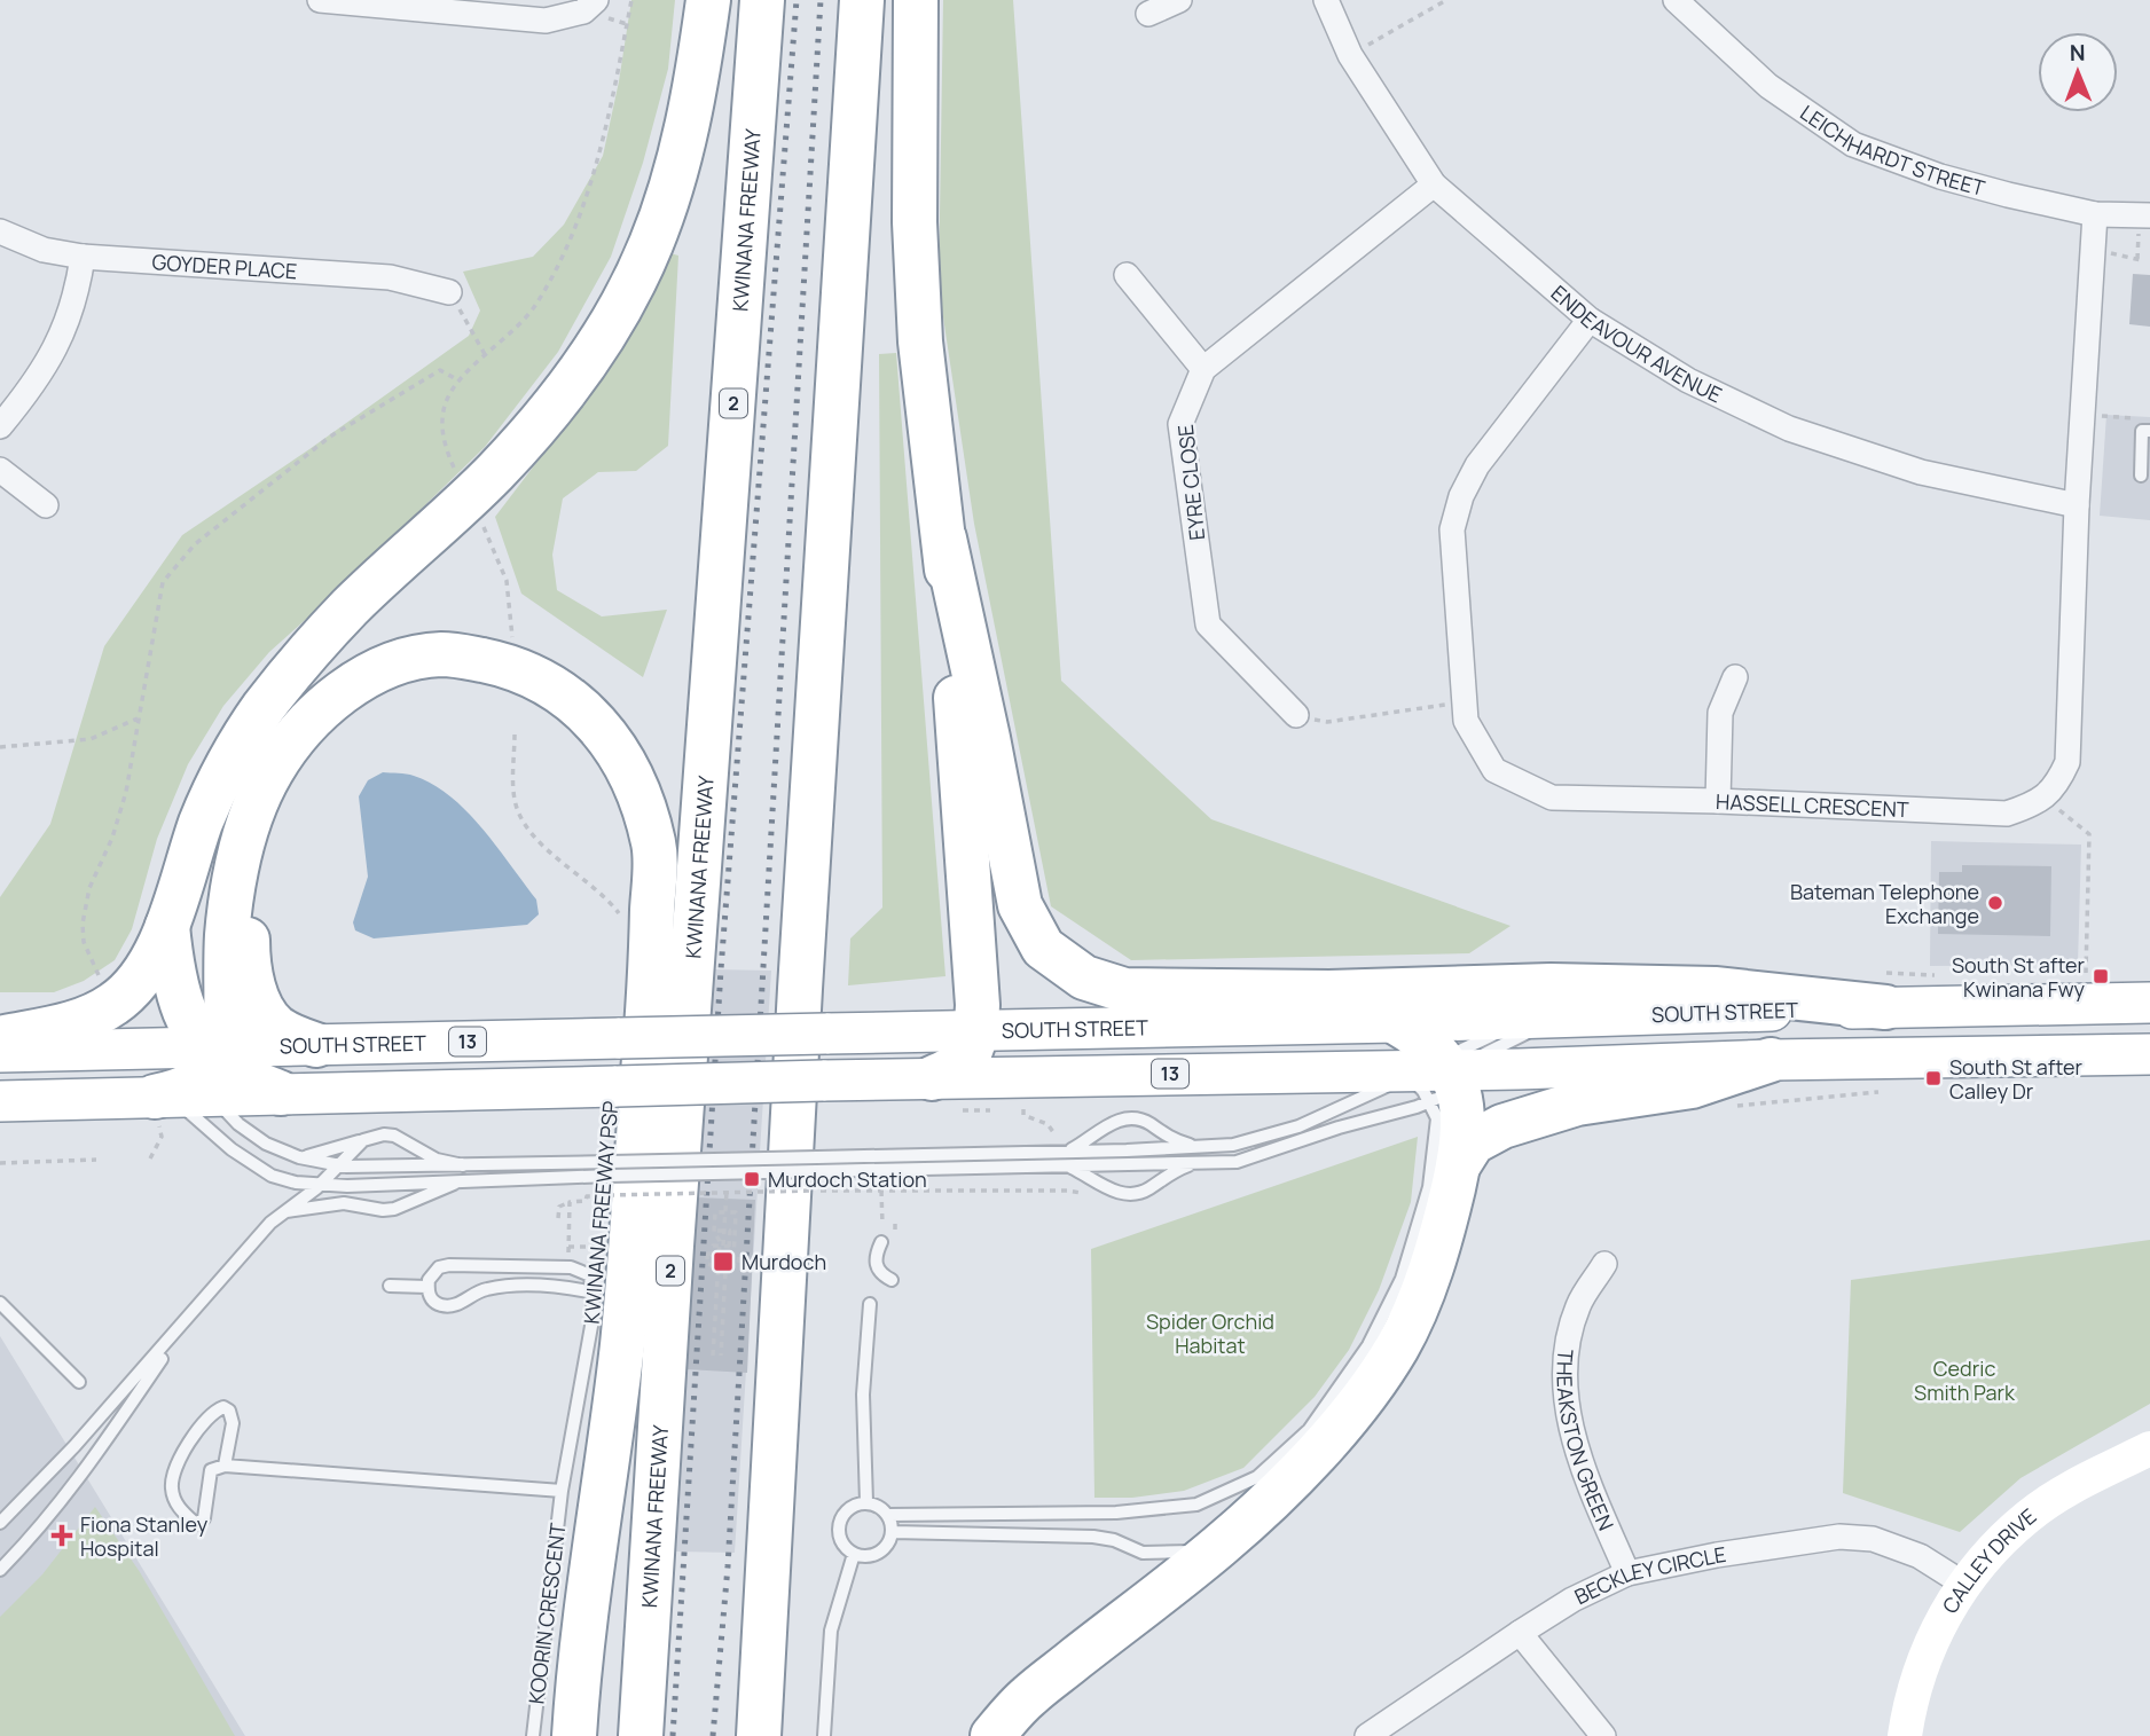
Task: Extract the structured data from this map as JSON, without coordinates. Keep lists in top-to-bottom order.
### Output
{
  "streets": {
    "highway": [
      "KWINANA FREEWAY",
      "2",
      "SOUTH STREET",
      "13"
    ],
    "main road": ["CALLEY DRIVE"],
    "street": [
      "LEICHHARDT STREET",
      "GOYDER PLACE",
      "ENDEAVOUR AVENUE",
      "EYRE CLOSE",
      "HASSELL CRESCENT",
      "THEAKSTON GREEN",
      "BECKLEY CIRCLE"
    ],
    "lane": ["KOORIN CRESCENT"],
    "path": ["KWINANA FREEWAY PSP"]
  },
  "crossings": [
    ["ENDEAVOUR AVENUE", "EYRE CLOSE"],
    ["ENDEAVOUR AVENUE", "HASSELL CRESCENT"],
    ["THEAKSTON GREEN", "BECKLEY CIRCLE"],
    ["CALLEY DRIVE", "BECKLEY CIRCLE"]
  ],
  "parks": ["Spider Orchid Habitat", "Cedric Smith Park"],
  "places": {
    "other": ["Bateman Telephone Exchange"],
    "transit": [
      "South St after Kwinana Fwy",
      "South St after Calley Dr",
      "Murdoch Station",
      "Murdoch"
    ],
    "health": ["Fiona Stanley Hospital"]
  },
  "north": "top"
}
